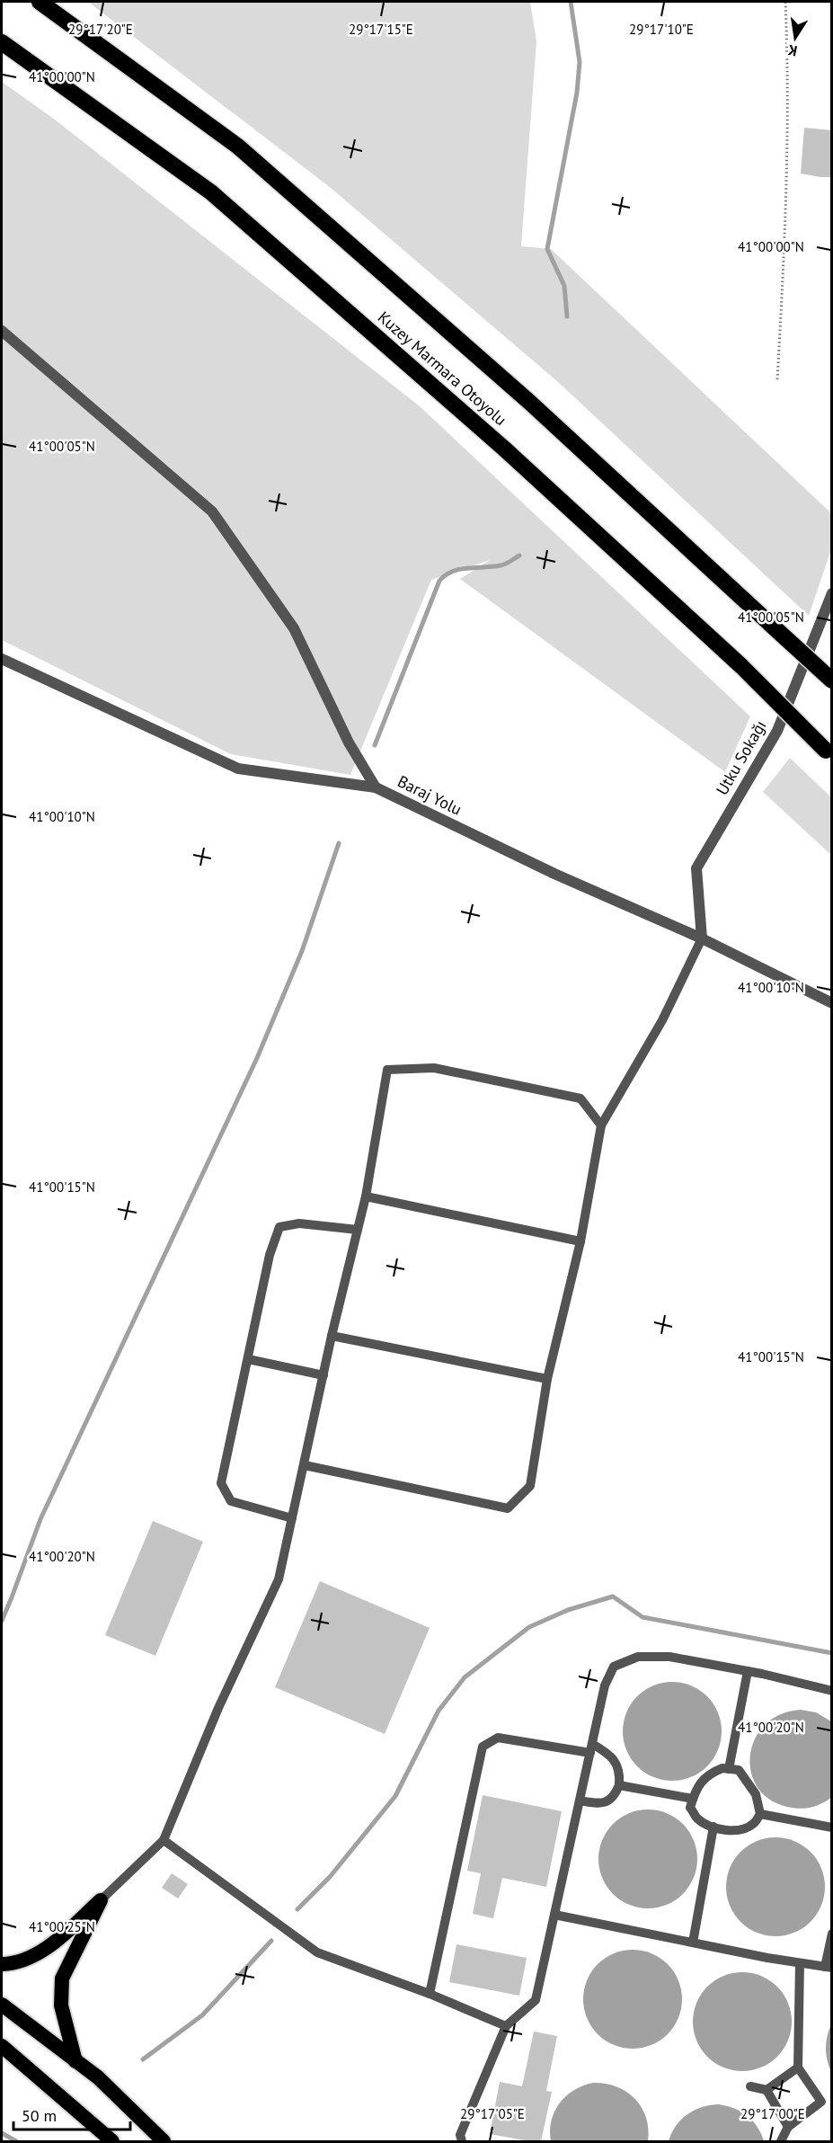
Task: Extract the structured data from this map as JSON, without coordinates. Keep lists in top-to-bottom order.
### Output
{
  "streets": {
    "highway": ["Kuzey Marmara Otoyolu"],
    "street": ["Utku Sokağı", "Baraj Yolu"]
  },
  "crossings": [
    ["Utku Sokağı", "Baraj Yolu"]
  ],
  "scale_bar": "50 m",
  "north": "bottom",
  "coordinates": [
    "29°17'20\"E",
    "29°17'15\"E",
    "29°17'10\"E",
    "41°00'00\"N",
    "41°00'05\"N",
    "41°00'10\"N",
    "41°00'15\"N",
    "41°00'20\"N",
    "41°00'25\"N",
    "29°17'05\"E",
    "29°17'00\"E"
  ]
}
